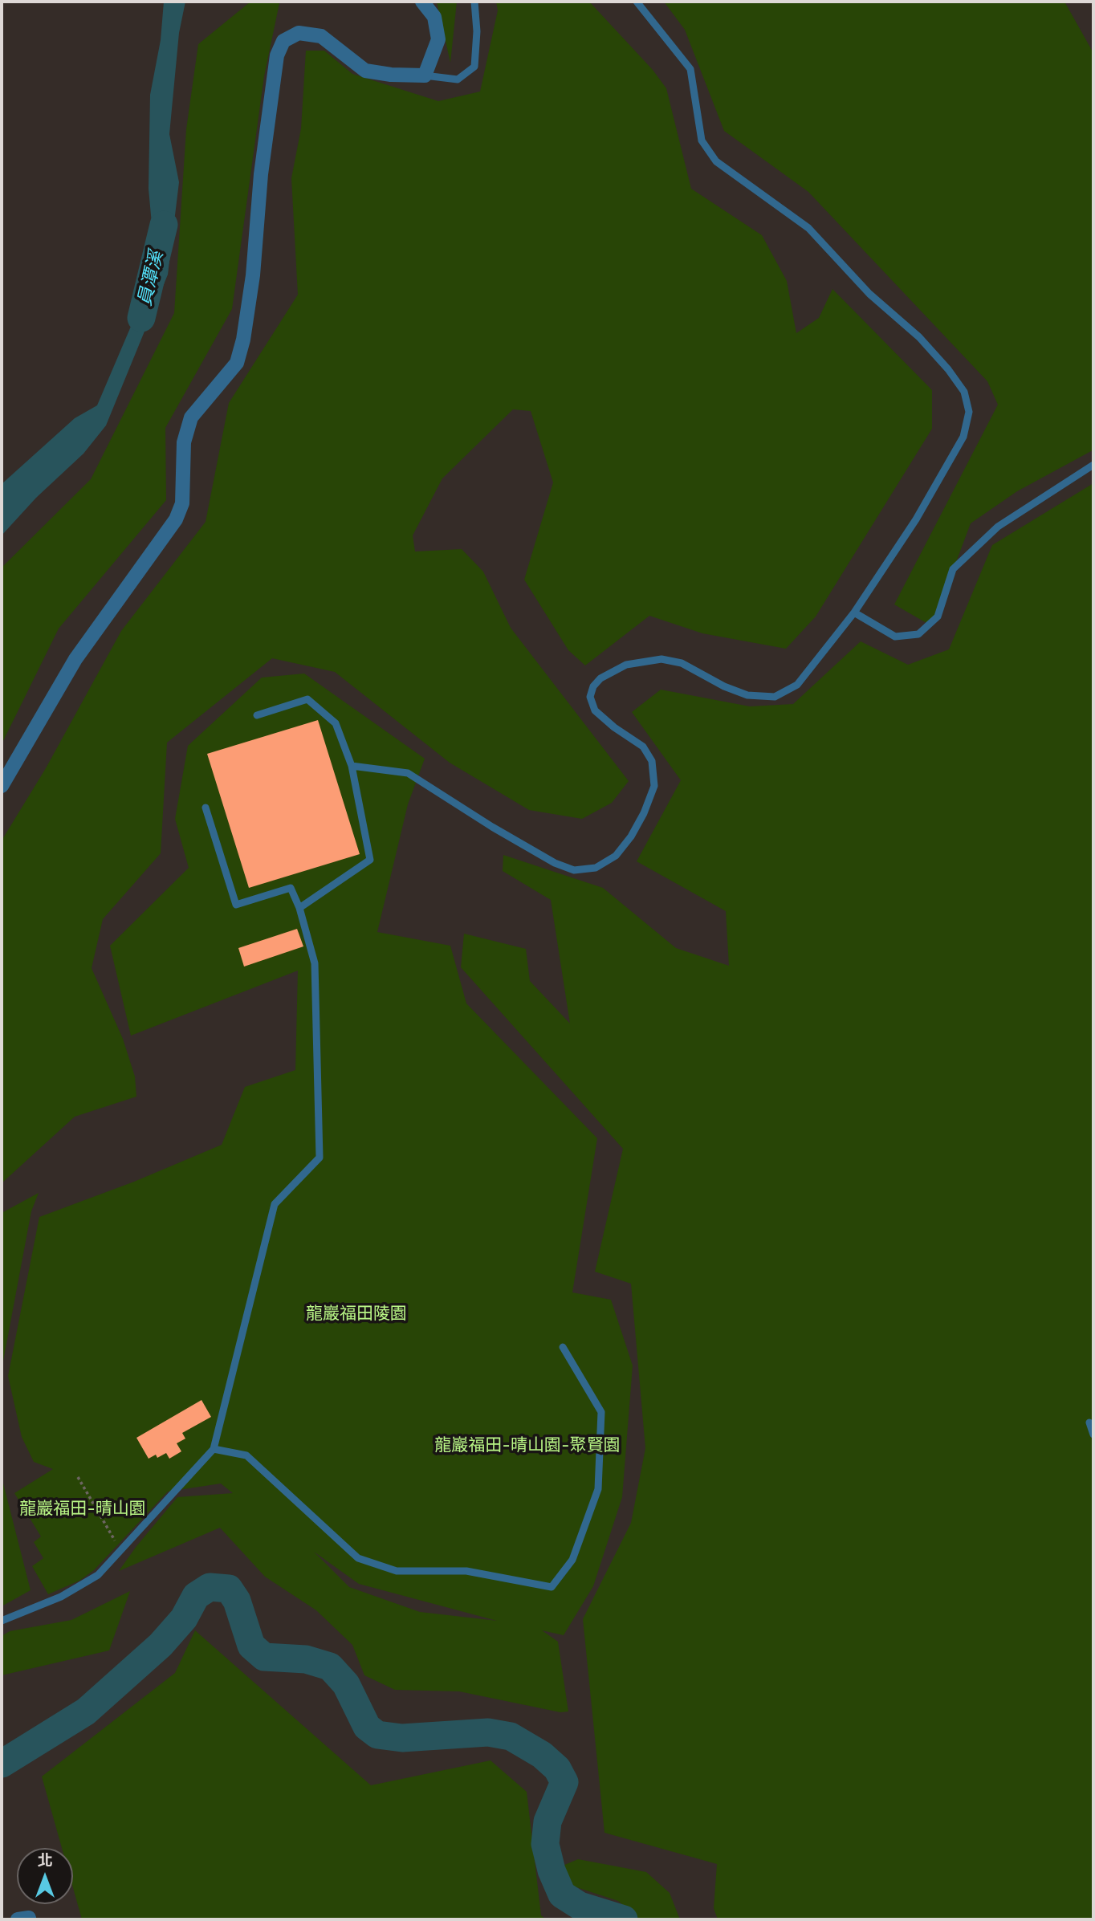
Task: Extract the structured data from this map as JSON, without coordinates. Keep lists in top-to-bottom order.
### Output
{
  "water": ["員潭溪"],
  "parks": ["龍巖福田陵園", "龍巖福田-晴山園-聚賢園", "龍巖福田-晴山園"],
  "north": "top"
}
